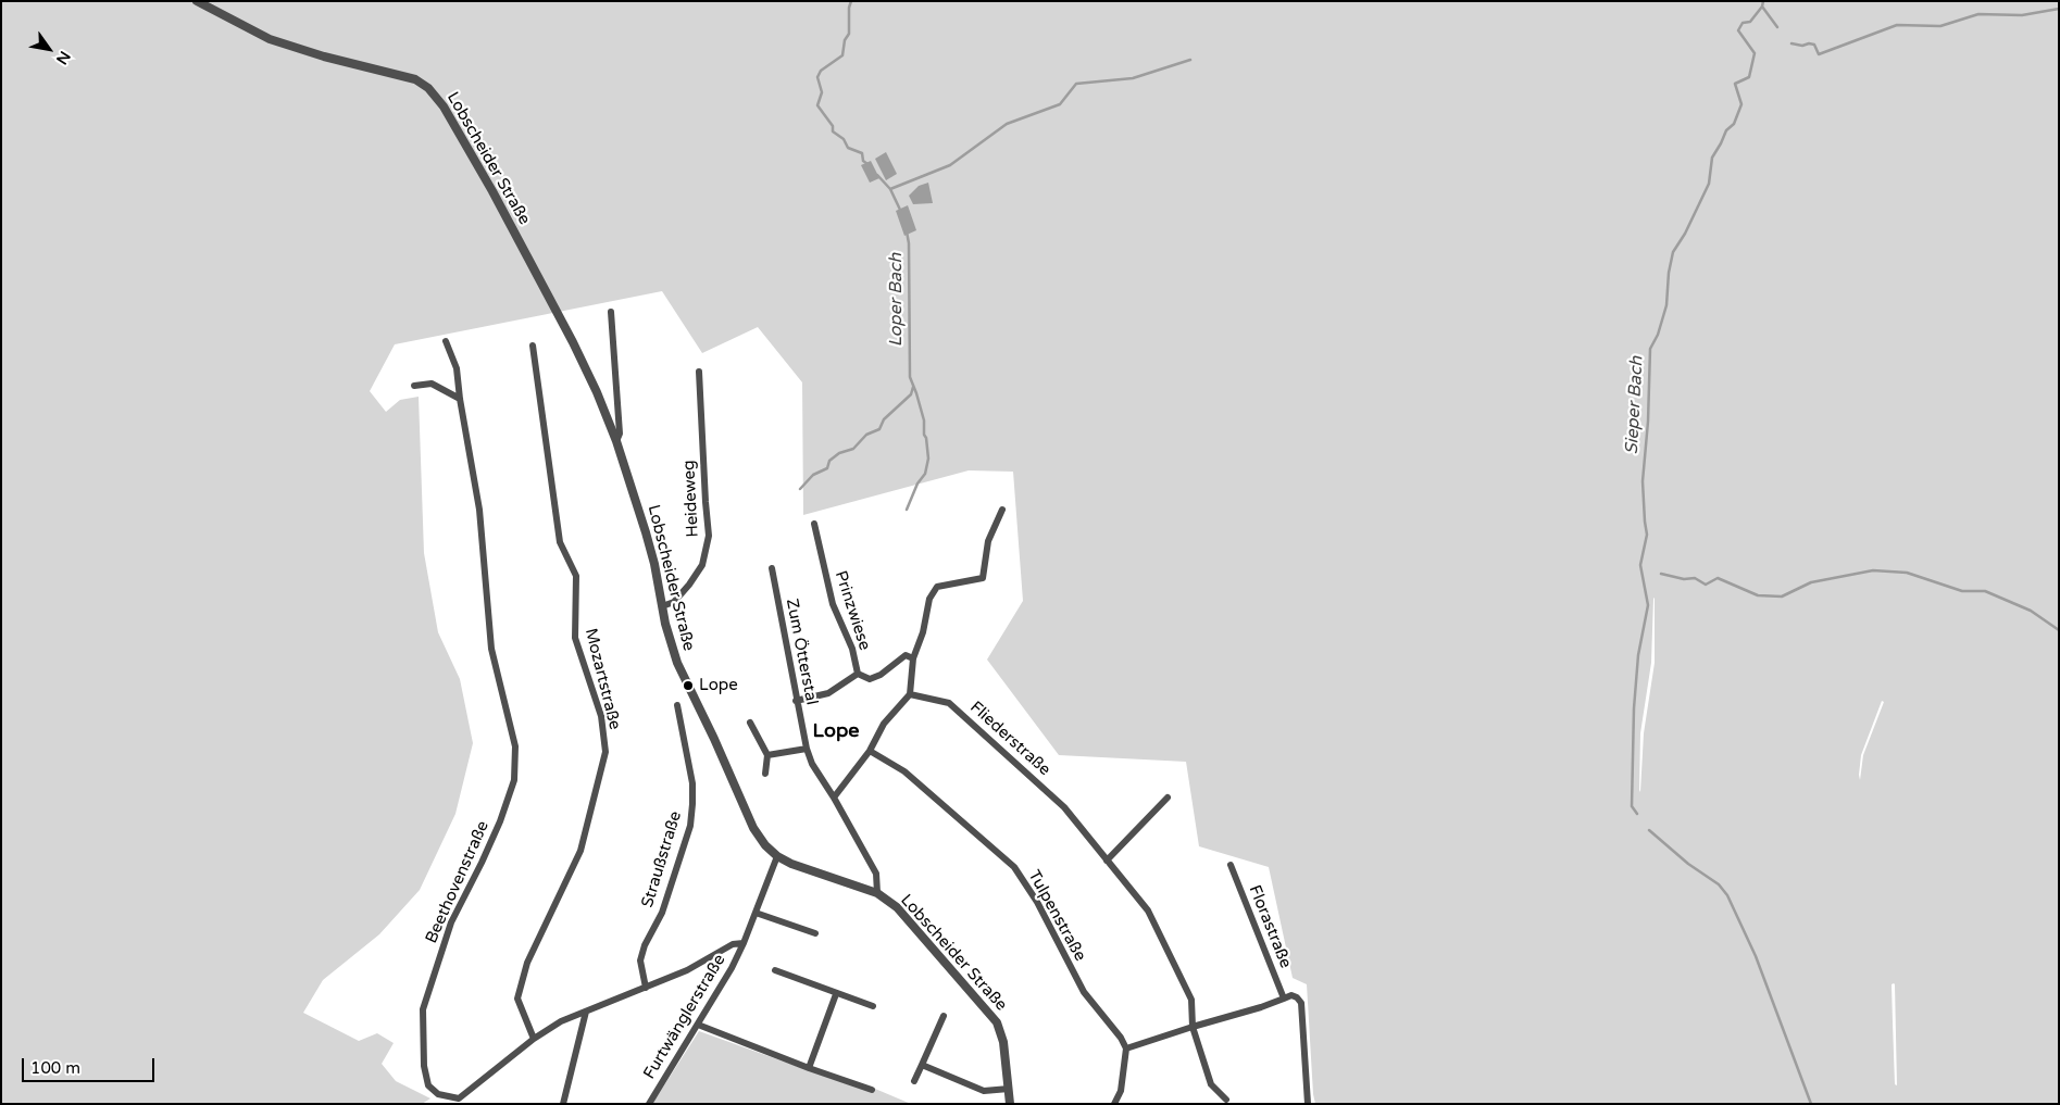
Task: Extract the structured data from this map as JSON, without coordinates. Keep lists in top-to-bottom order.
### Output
{
  "streets": {
    "street": [
      "Lobscheider Straße",
      "Heideweg",
      "Prinzwiese",
      "Zum Ötterstal",
      "Mozartstraße",
      "Fliederstraße",
      "Straußstraße",
      "Beethovenstraße",
      "Tulpenstraße",
      "Florastraße",
      "Furtwänglerstraße"
    ]
  },
  "crossings": [
    ["Lobscheider Straße", "Heideweg"],
    ["Mozartstraße", "Beethovenstraße"],
    ["Straußstraße", "Beethovenstraße"],
    ["Beethovenstraße", "Furtwänglerstraße"]
  ],
  "districts": ["Lope"],
  "water": ["Loper Bach", "Sieper Bach"],
  "places": ["Lope"],
  "scale_bar": "100 m",
  "north": "bottom right"
}
